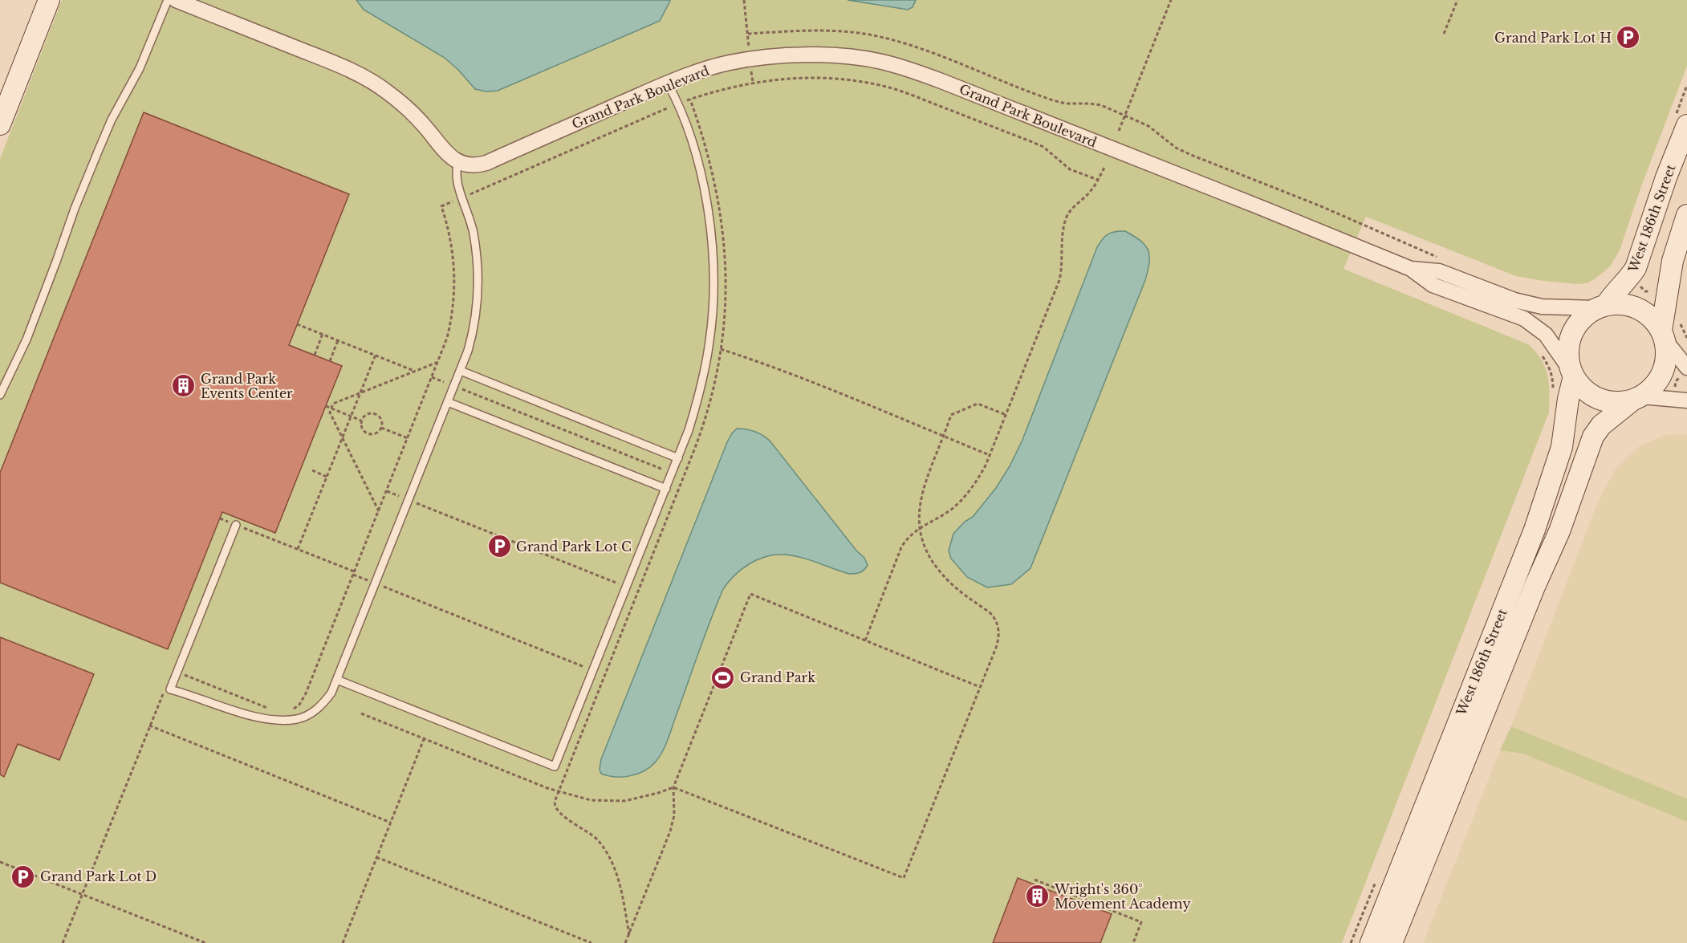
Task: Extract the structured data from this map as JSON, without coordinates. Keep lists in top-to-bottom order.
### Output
{
  "streets": {
    "street": ["Grand Park Boulevard", "West 186th Street"]
  },
  "crossings": [
    ["Grand Park Boulevard", "West 186th Street"]
  ],
  "places": {
    "parking": ["Grand Park Lot H", "Grand Park Lot C", "Grand Park Lot D"],
    "building": ["Grand Park Events Center", "Wright's 360° Movement Academy"],
    "sports": ["Grand Park"]
  }
}
